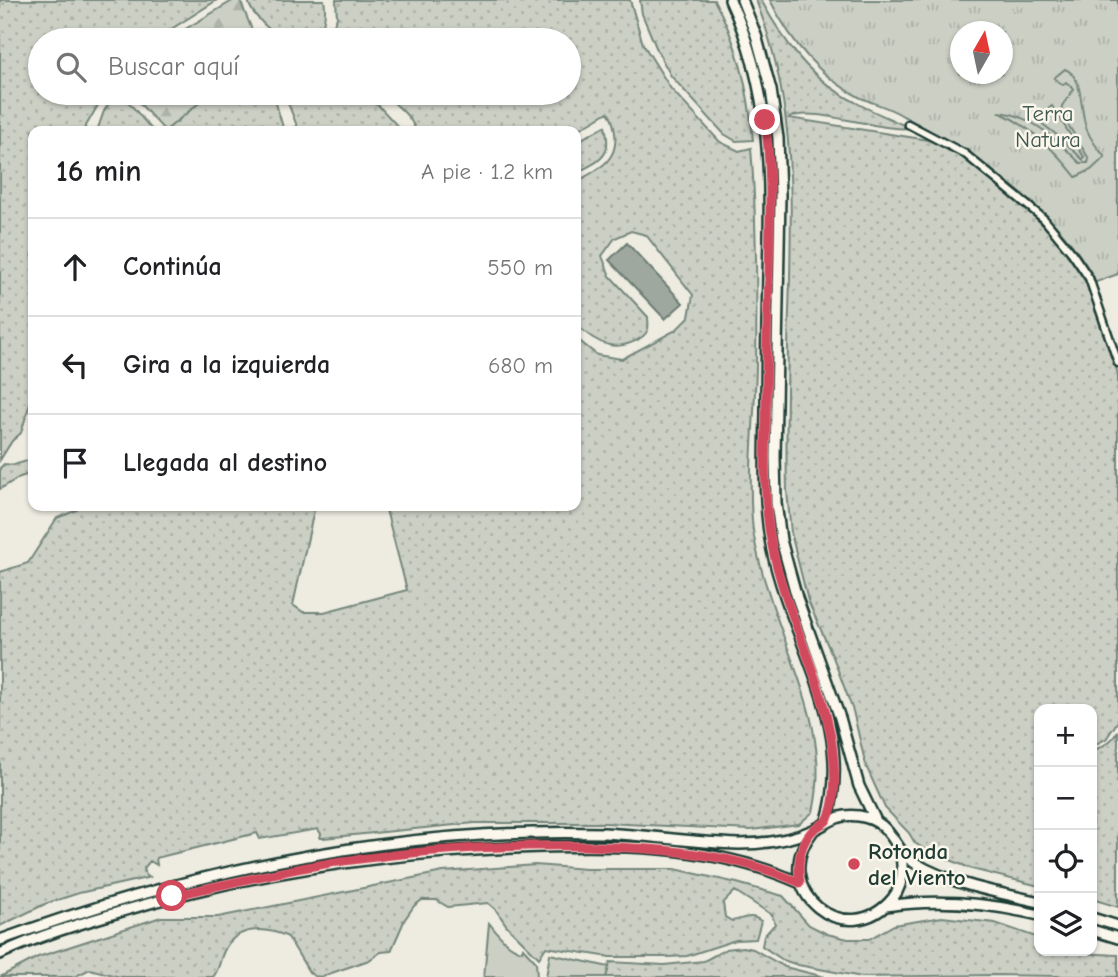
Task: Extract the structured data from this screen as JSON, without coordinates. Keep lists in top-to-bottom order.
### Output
{
  "parks": ["Terra Natura"],
  "places": ["Rotonda del Viento"],
  "north": "top",
  "page": {
    "search": "Buscar aquí",
    "heading": ["16 min", "A pie · 1.2 km"],
    "list": [
      ["Continúa", "550 m"],
      ["Gira a la izquierda", "680 m"],
      "Llegada al destino"
    ],
    "map_buttons": ["+", "−"]
  }
}
